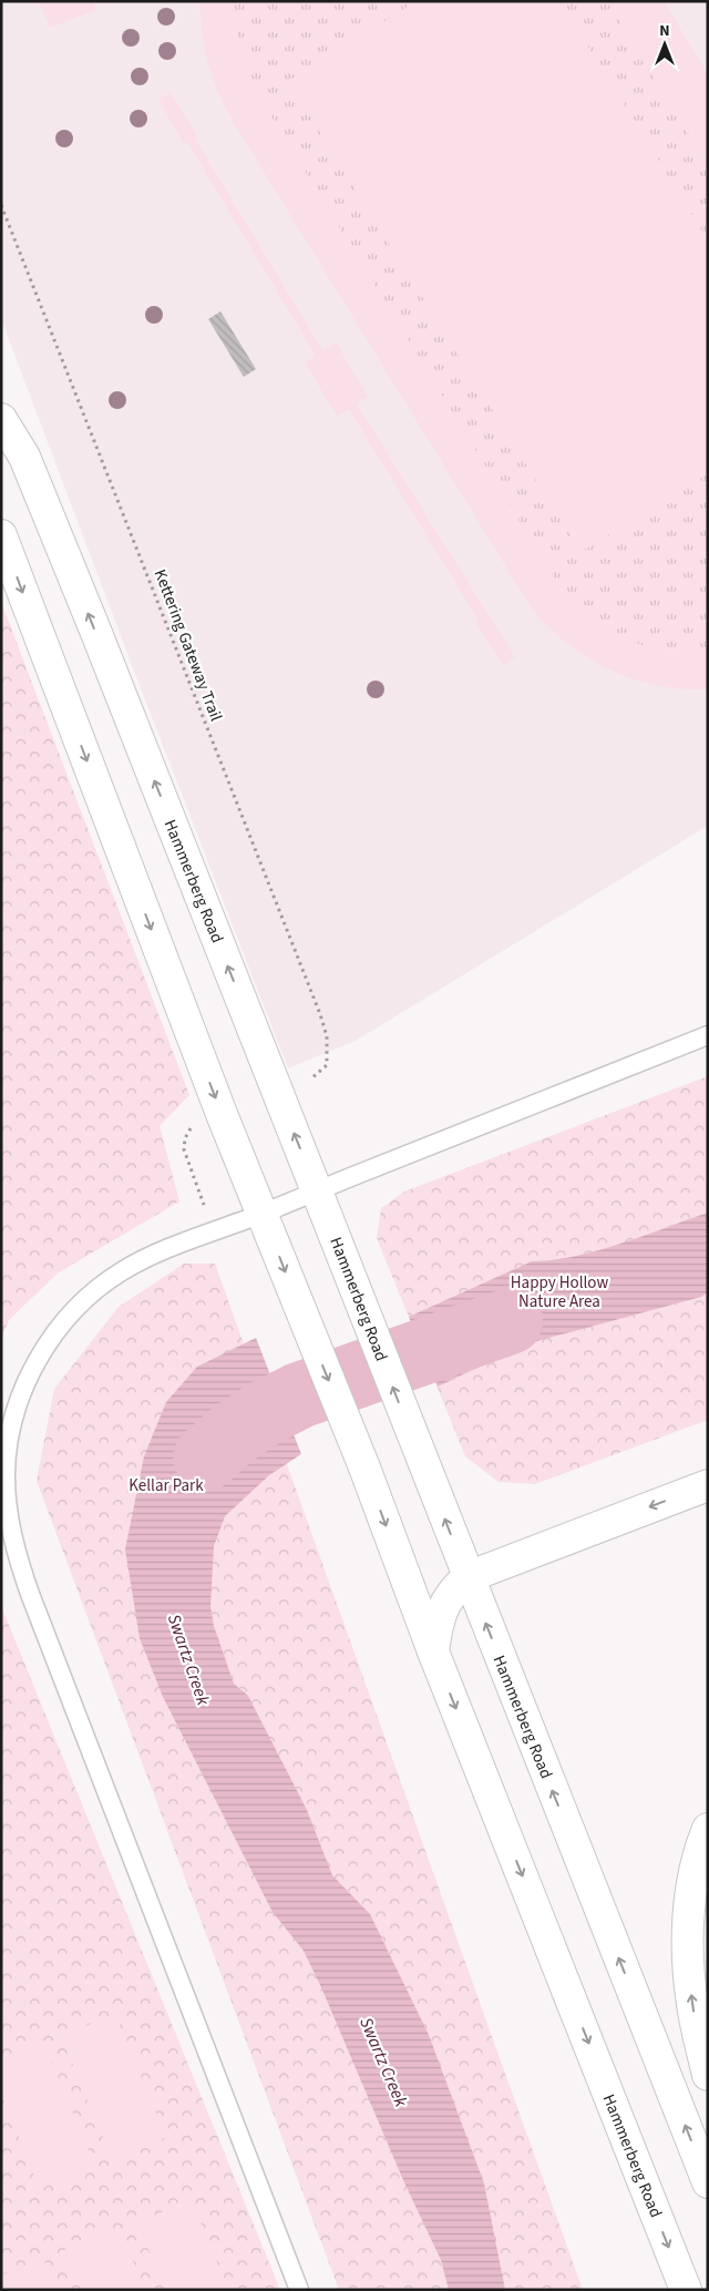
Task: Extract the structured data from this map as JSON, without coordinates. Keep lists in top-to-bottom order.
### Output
{
  "streets": {
    "main road": ["Hammerberg Road"],
    "path": ["Kettering Gateway Trail"]
  },
  "water": ["Swartz Creek"],
  "parks": ["Happy Hollow Nature Area", "Kellar Park"],
  "north": "top"
}
